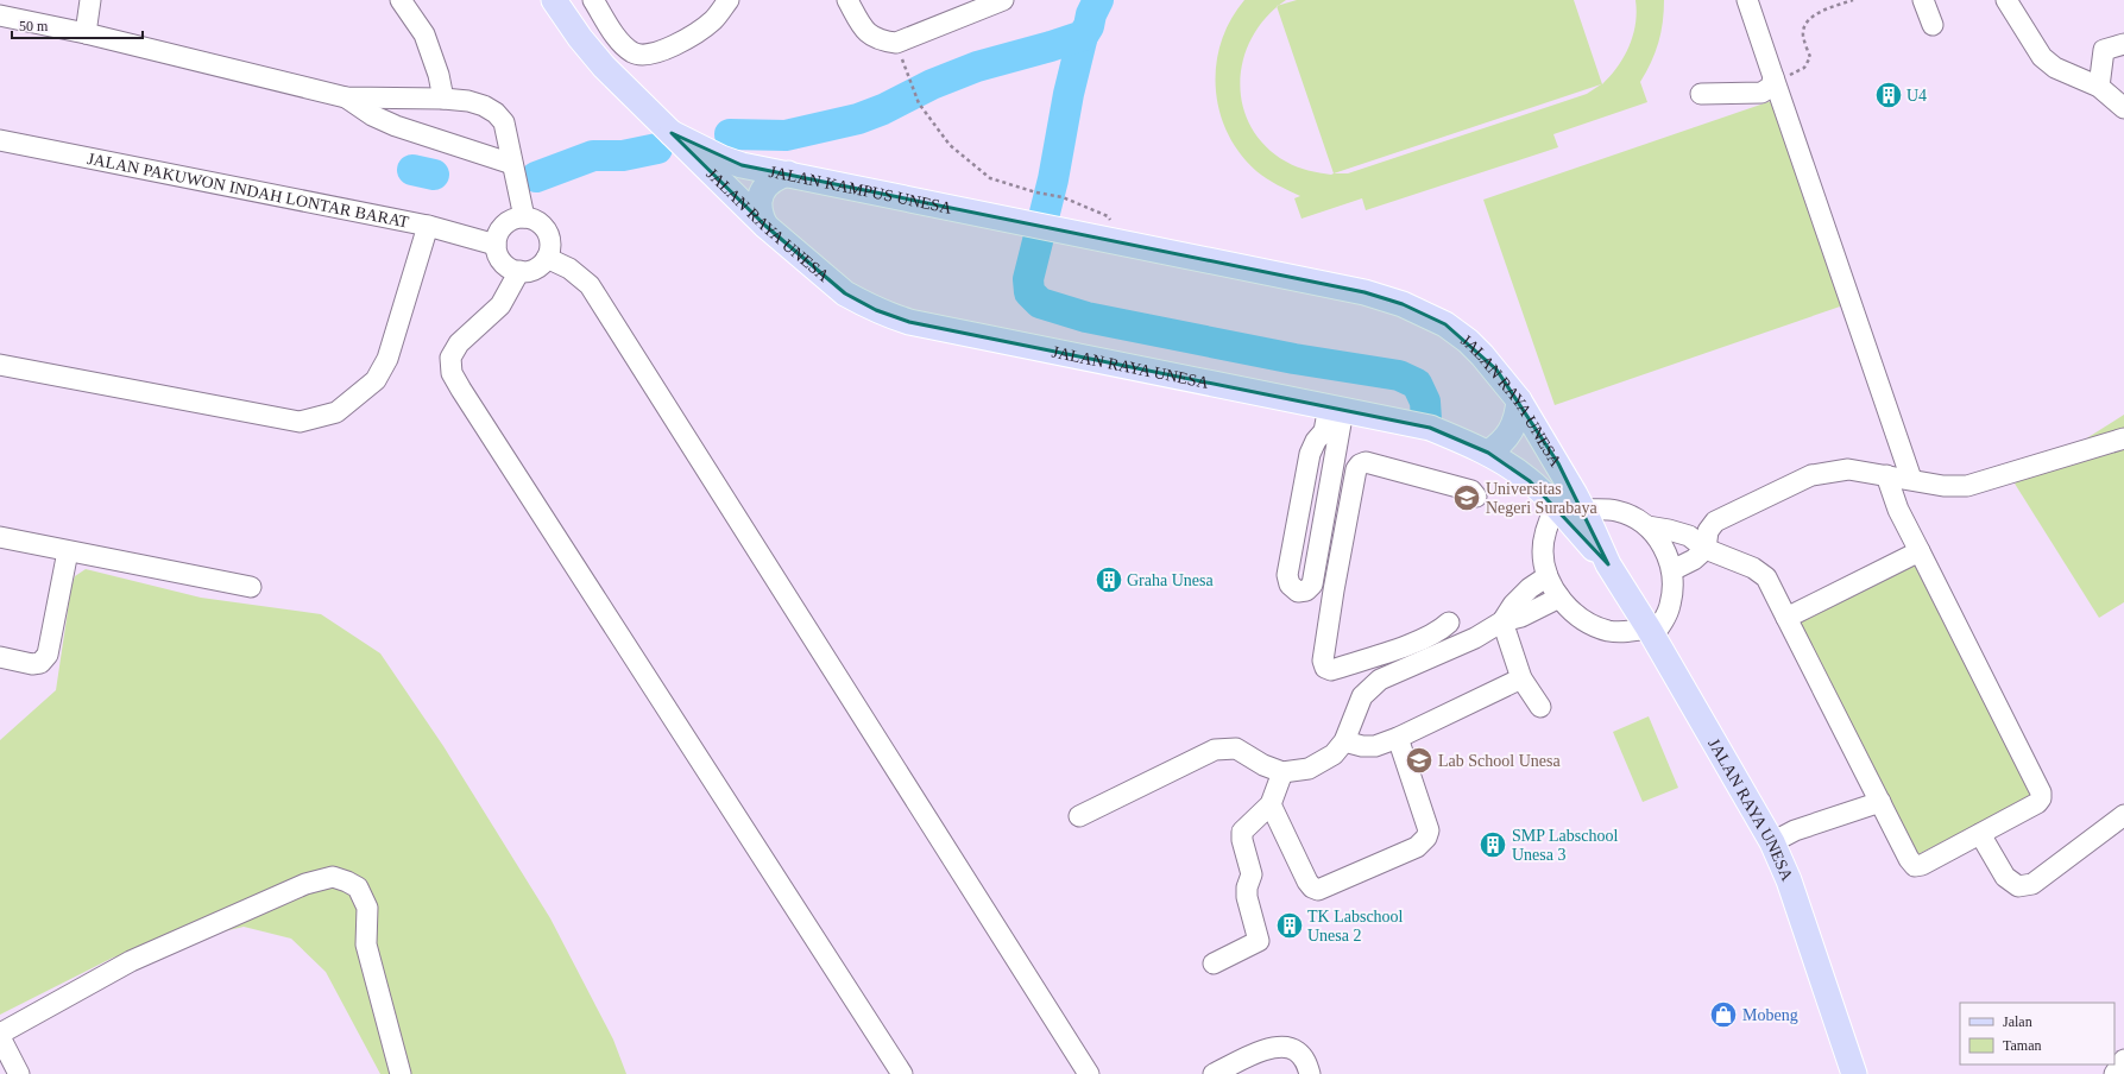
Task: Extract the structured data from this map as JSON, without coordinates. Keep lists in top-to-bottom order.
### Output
{
  "streets": {
    "main road": ["JALAN KAMPUS UNESA", "JALAN RAYA UNESA"],
    "street": ["JALAN PAKUWON INDAH LONTAR BARAT"]
  },
  "crossings": [
    ["JALAN KAMPUS UNESA", "JALAN RAYA UNESA"]
  ],
  "places": {
    "building": [
      "U4",
      "Graha Unesa",
      "SMP Labschool Unesa 3",
      "TK Labschool Unesa 2"
    ],
    "school or university": ["Universitas Negeri Surabaya", "Lab School Unesa"],
    "shop": ["Mobeng"]
  },
  "legend": ["Jalan", "Taman"],
  "scale_bar": "50 m"
}
